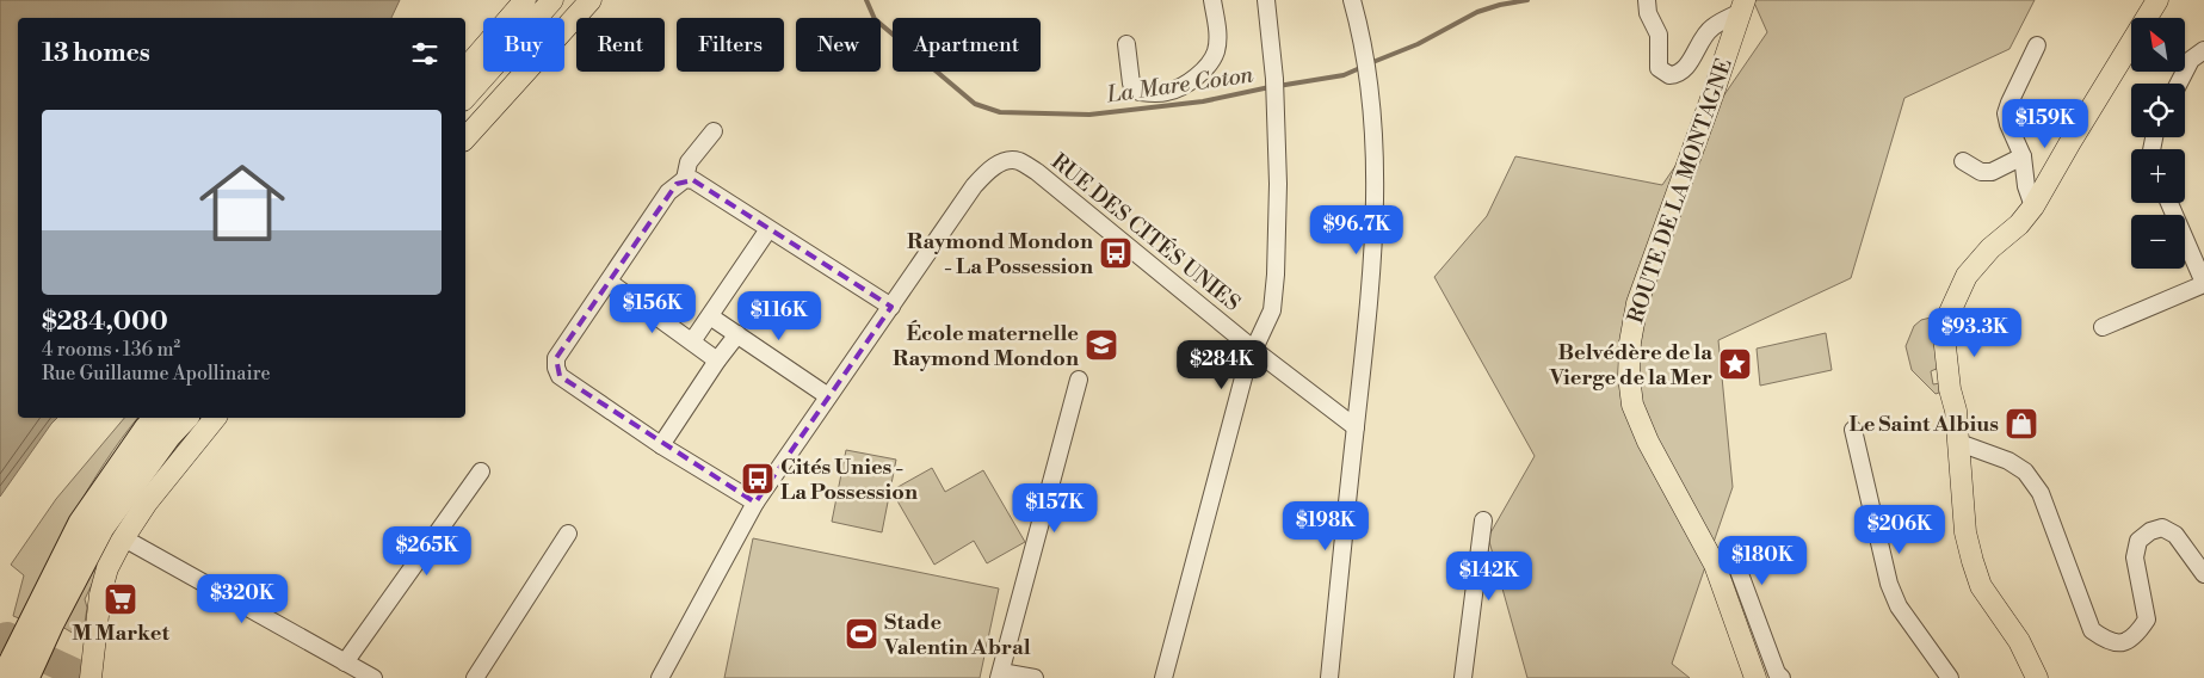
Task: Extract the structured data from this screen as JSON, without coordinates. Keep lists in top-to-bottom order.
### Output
{
  "streets": {
    "main road": ["ROUTE DE LA MONTAGNE"],
    "street": ["RUE DES CITÉS UNIES"]
  },
  "water": ["La Mare Coton"],
  "places": {
    "bus stop": ["Raymond Mondon - La Possession", "Cités Unies - La Possession"],
    "school or university": ["École maternelle Raymond Mondon"],
    "place": ["Belvédère de la Vierge de la Mer"],
    "shop": ["Le Saint Albius"],
    "supermarket": ["M Market"],
    "sports": ["Stade Valentin Abral"]
  },
  "north": "top left",
  "page": {
    "map_buttons": ["+", "−"],
    "chip": [
      "Buy",
      "Rent",
      "Filters",
      "New",
      "Apartment"
    ],
    "heading": "13 homes",
    "list": [
      {
        "name": "$284,000",
        "note": "4 rooms · 136 m² · Rue Guillaume Apollinaire"
      }
    ],
    "price": [
      "$159K",
      "$96.7K",
      "$156K",
      "$116K",
      "$93.3K",
      "$284K",
      "$157K",
      "$198K",
      "$206K",
      "$265K",
      "$180K",
      "$142K",
      "$320K"
    ]
  }
}
